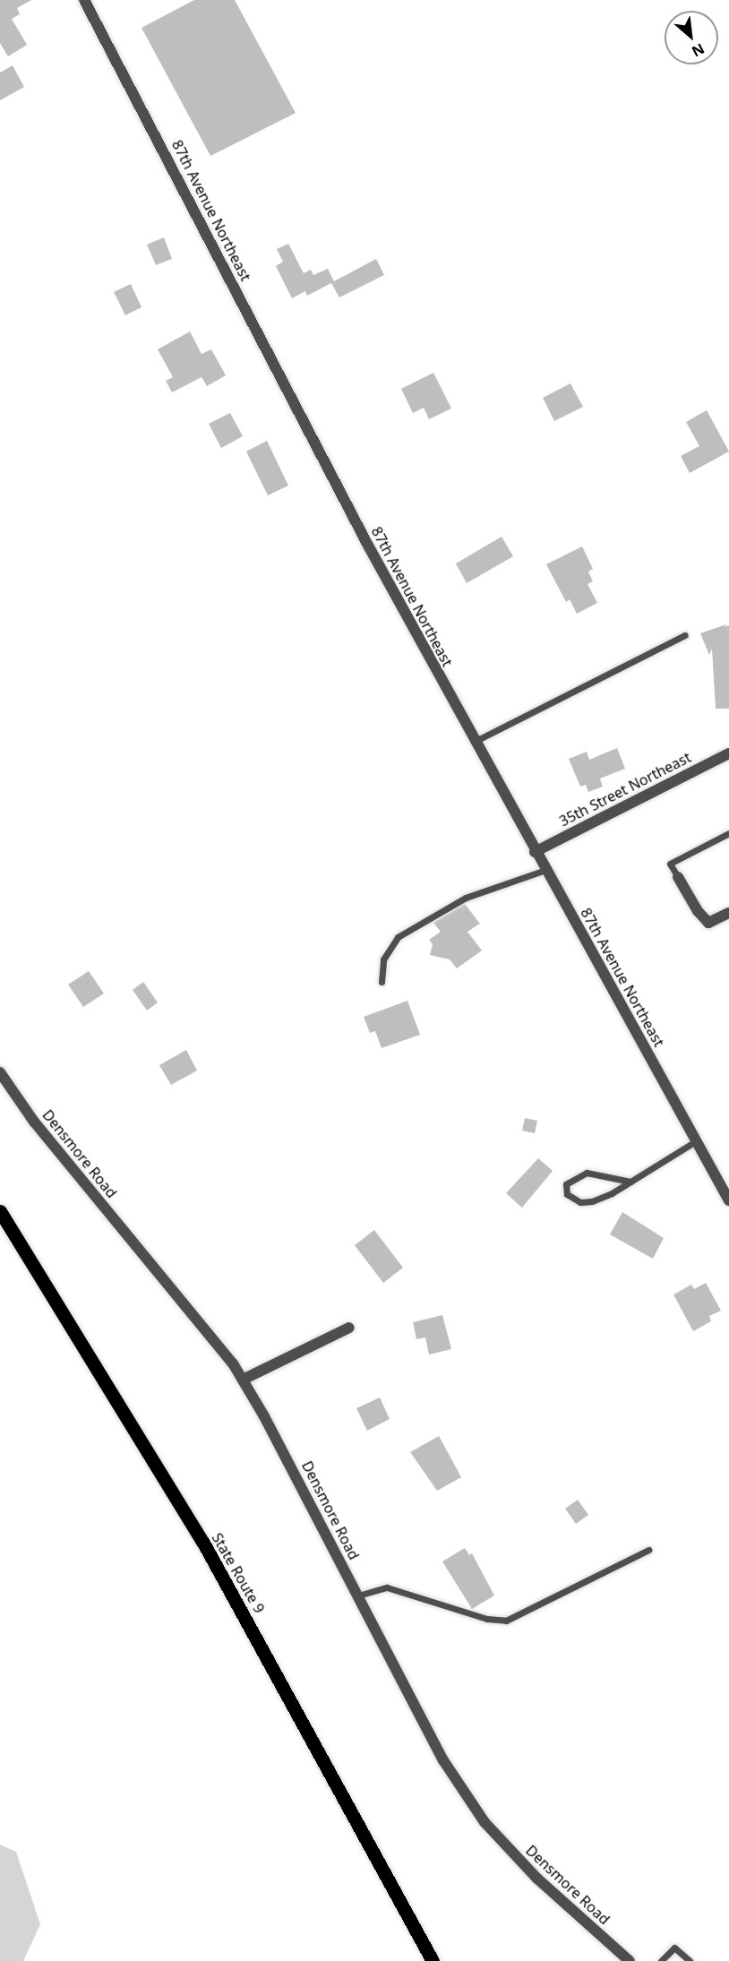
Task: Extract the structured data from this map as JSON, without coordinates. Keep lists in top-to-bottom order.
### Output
{
  "streets": {
    "main road": ["State Route 9"],
    "street": ["87th Avenue Northeast", "35th Street Northeast", "Densmore Road"]
  },
  "crossings": [
    ["87th Avenue Northeast", "35th Street Northeast"]
  ],
  "north": "bottom right"
}
